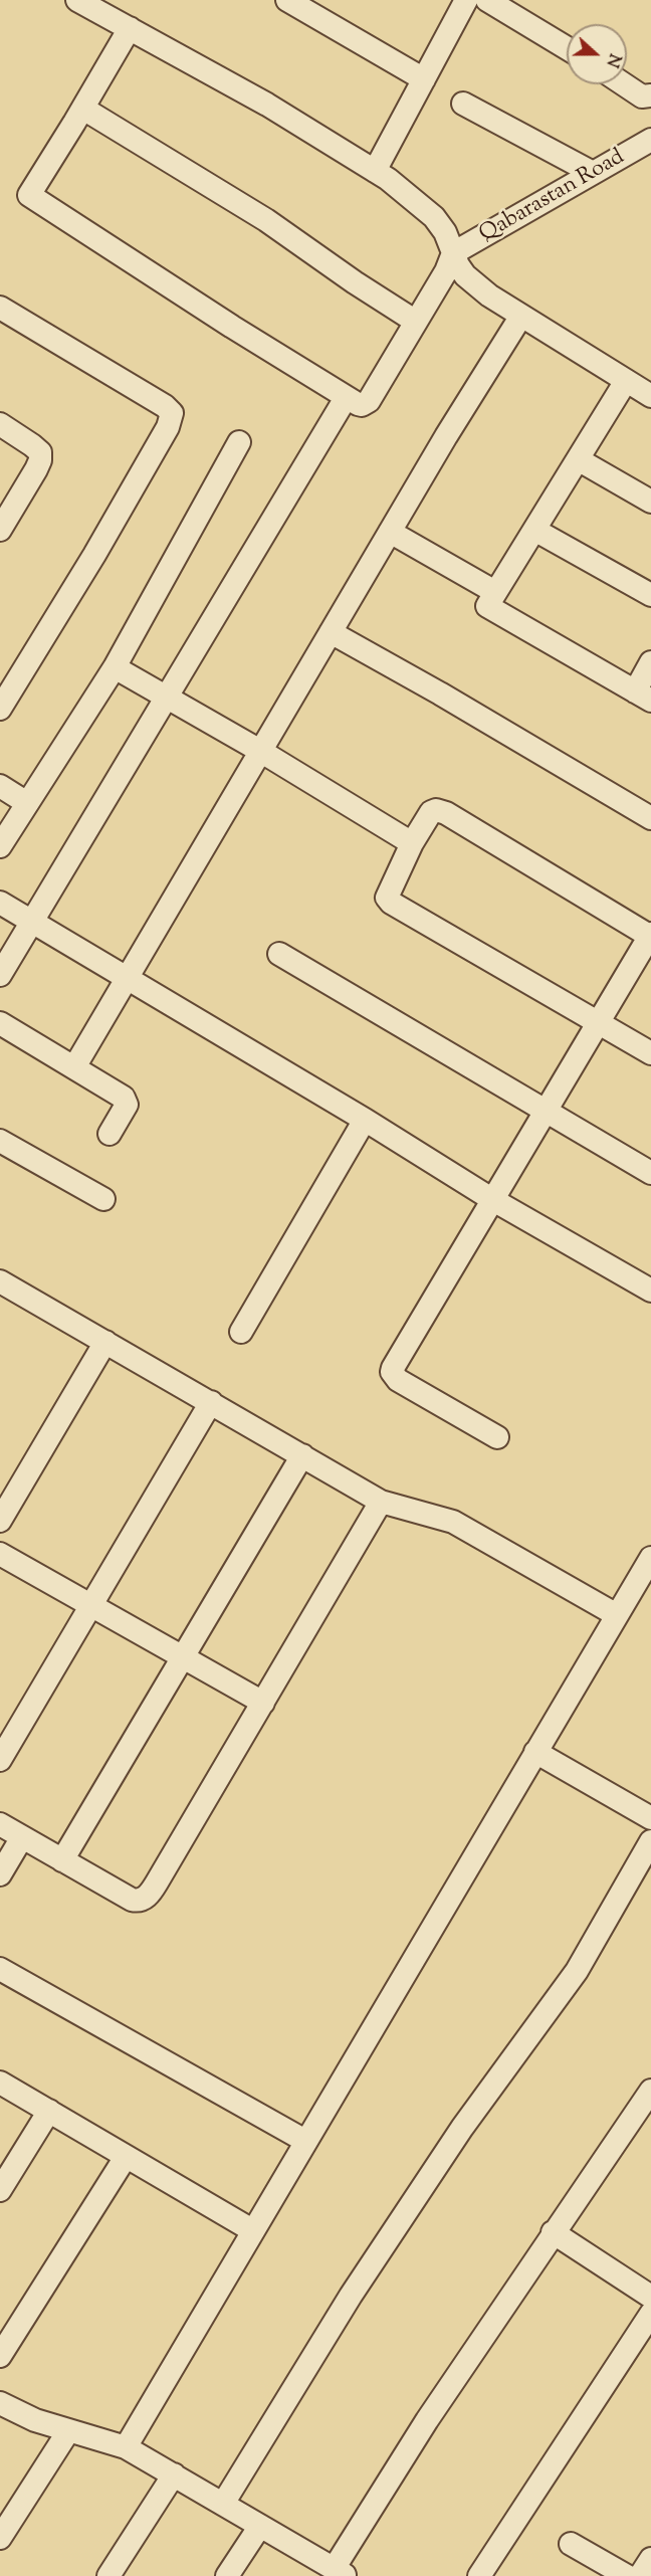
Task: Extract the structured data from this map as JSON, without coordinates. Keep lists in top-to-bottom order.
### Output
{
  "streets": {
    "street": ["Qabarastan Road"]
  },
  "north": "right"
}
